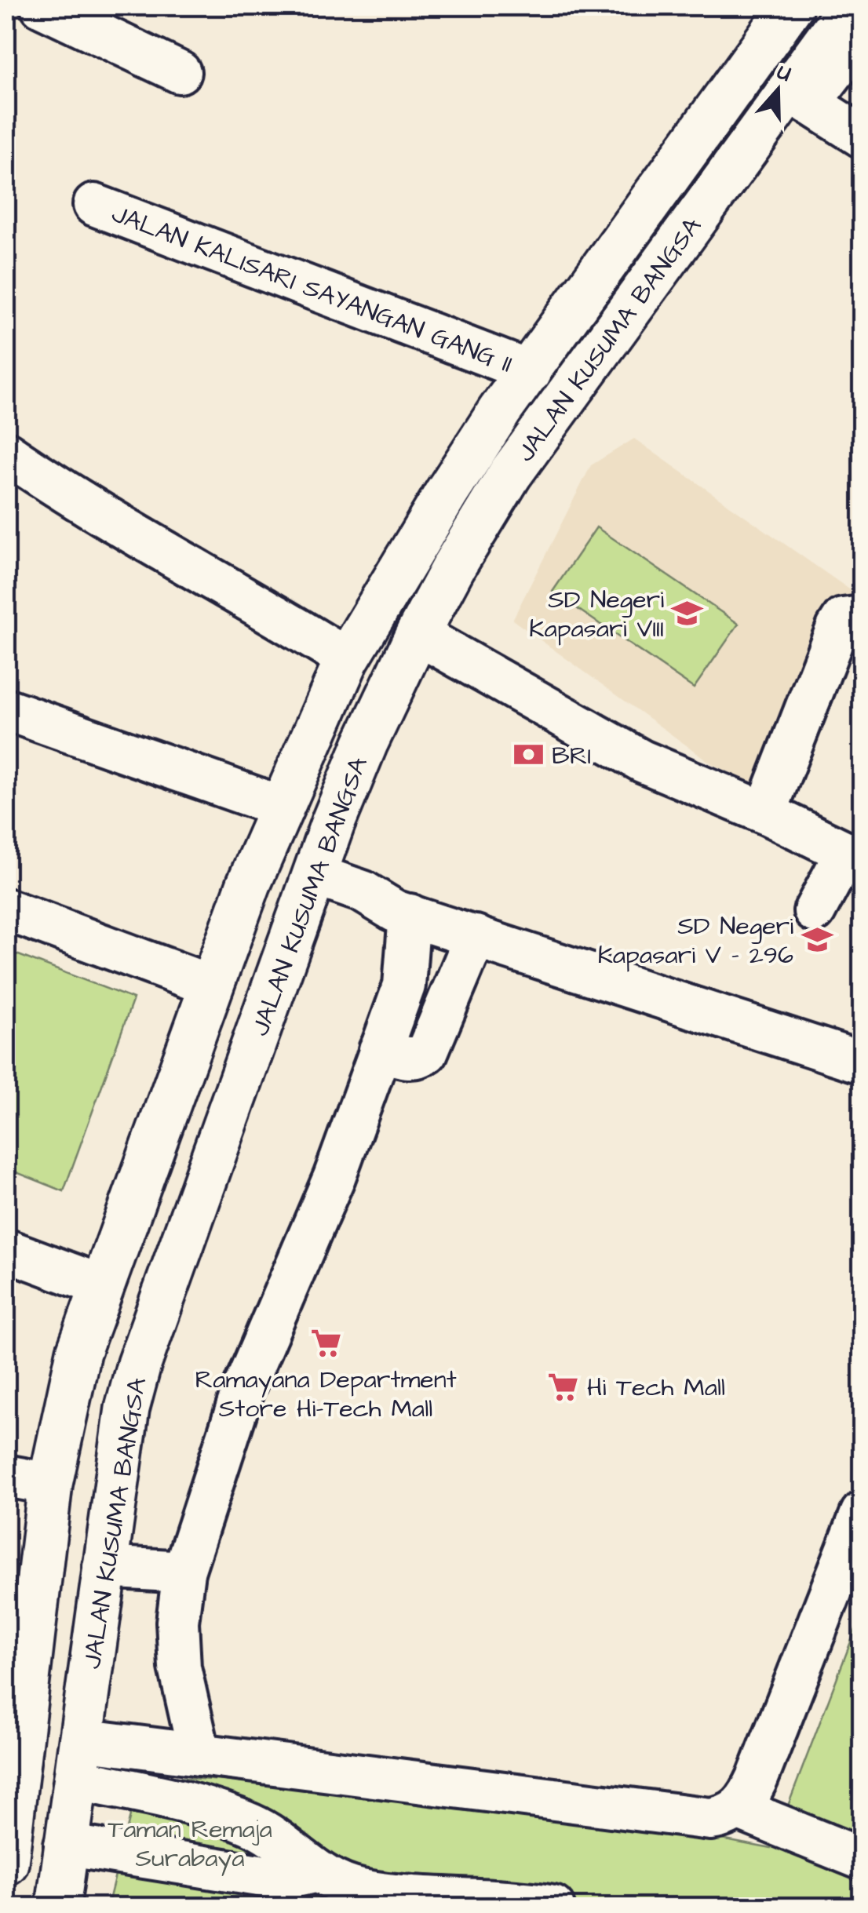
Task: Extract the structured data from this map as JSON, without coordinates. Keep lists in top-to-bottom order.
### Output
{
  "streets": {
    "highway": ["JALAN KUSUMA BANGSA"],
    "street": ["JALAN KALISARI SAYANGAN GANG II"]
  },
  "crossings": [
    ["JALAN KALISARI SAYANGAN GANG II", "JALAN KUSUMA BANGSA"]
  ],
  "parks": ["Taman Remaja Surabaya"],
  "places": {
    "school or university": ["SD Negeri Kapasari VIII", "SD Negeri Kapasari V - 296"],
    "bank": ["BRI"],
    "supermarket": ["Ramayana Department Store Hi-Tech Mall", "Hi Tech Mall"]
  },
  "north": "top"
}
